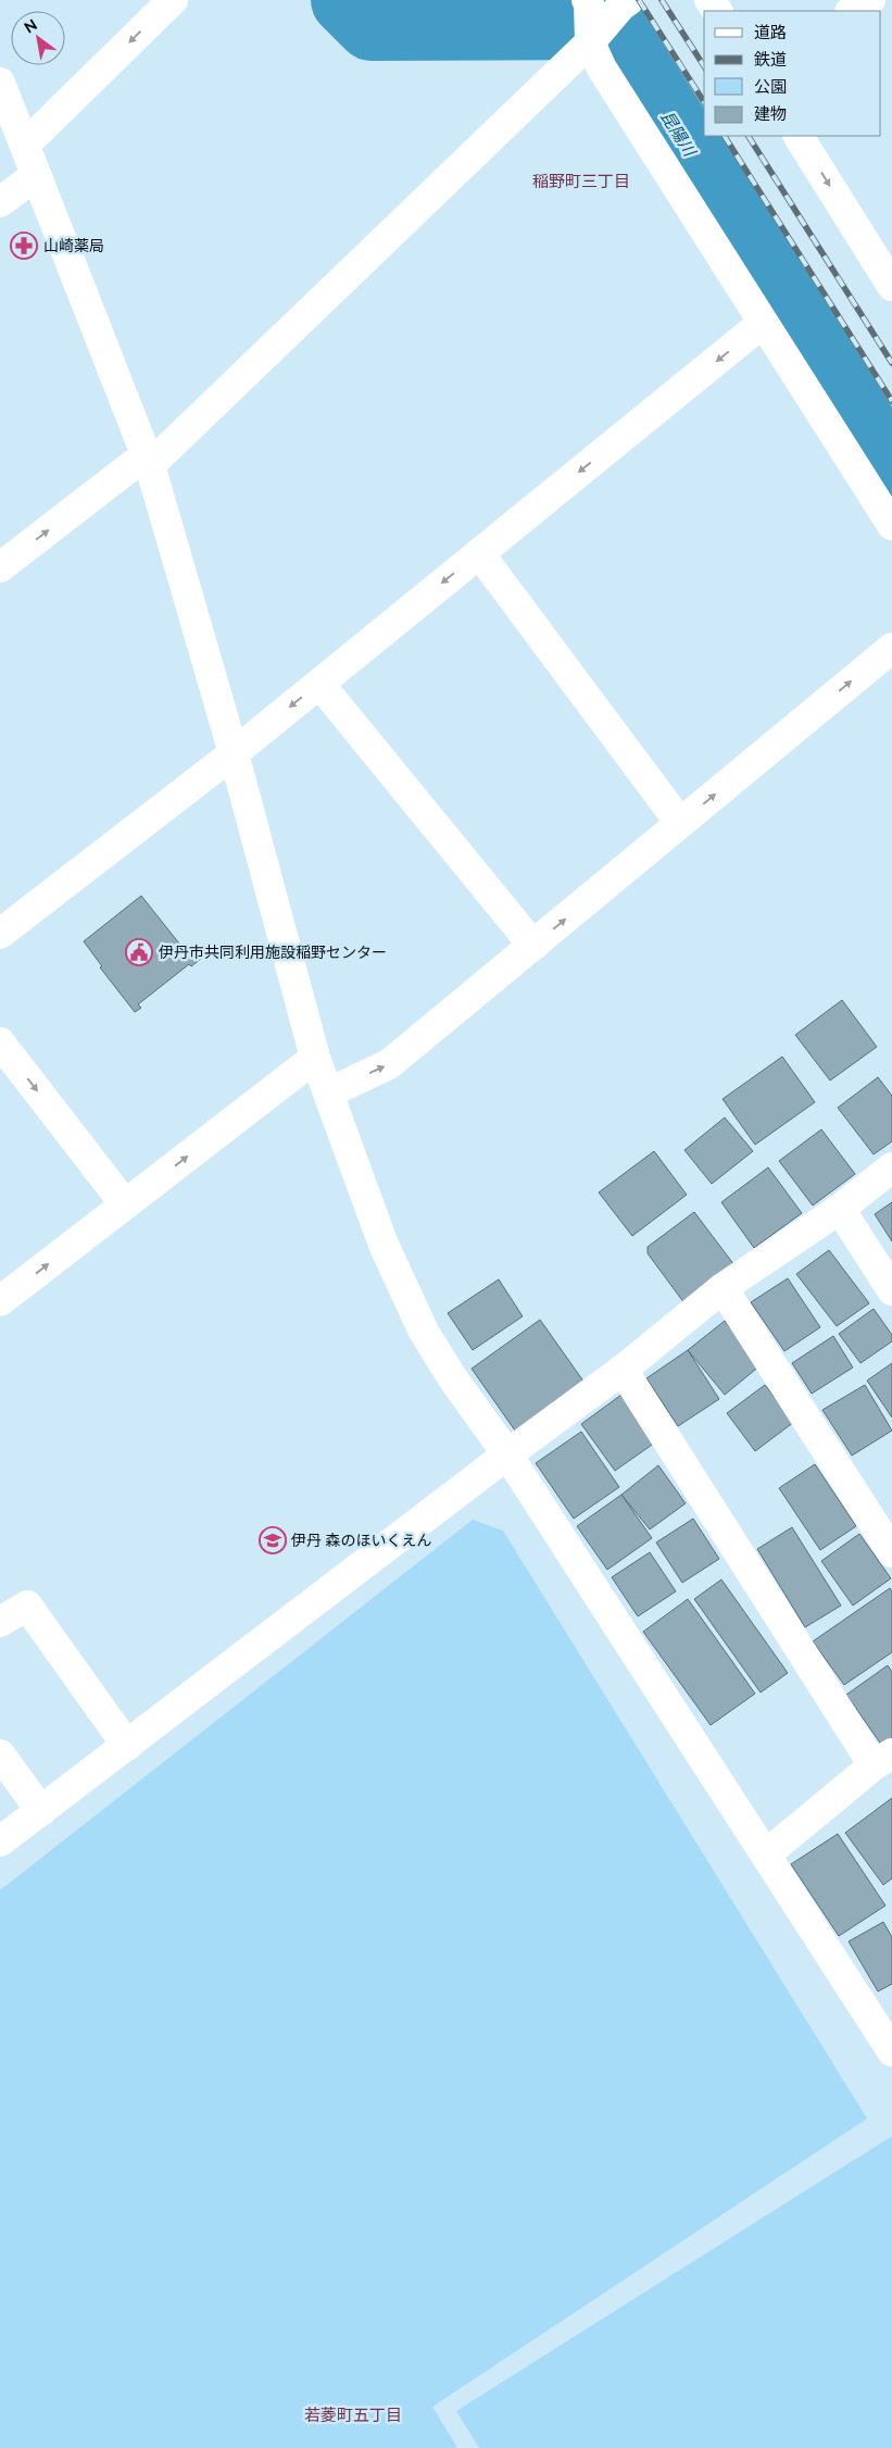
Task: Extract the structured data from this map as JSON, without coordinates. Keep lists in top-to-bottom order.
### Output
{
  "districts": ["稲野町三丁目", "若菱町五丁目"],
  "water": ["昆陽川"],
  "places": {
    "pharmacy": ["山崎薬局"],
    "public building": ["伊丹市共同利用施設稲野センター"],
    "school or university": ["伊丹 森のほいくえん"]
  },
  "legend": [
    "道路",
    "鉄道",
    "公園",
    "建物"
  ],
  "north": "top left"
}
